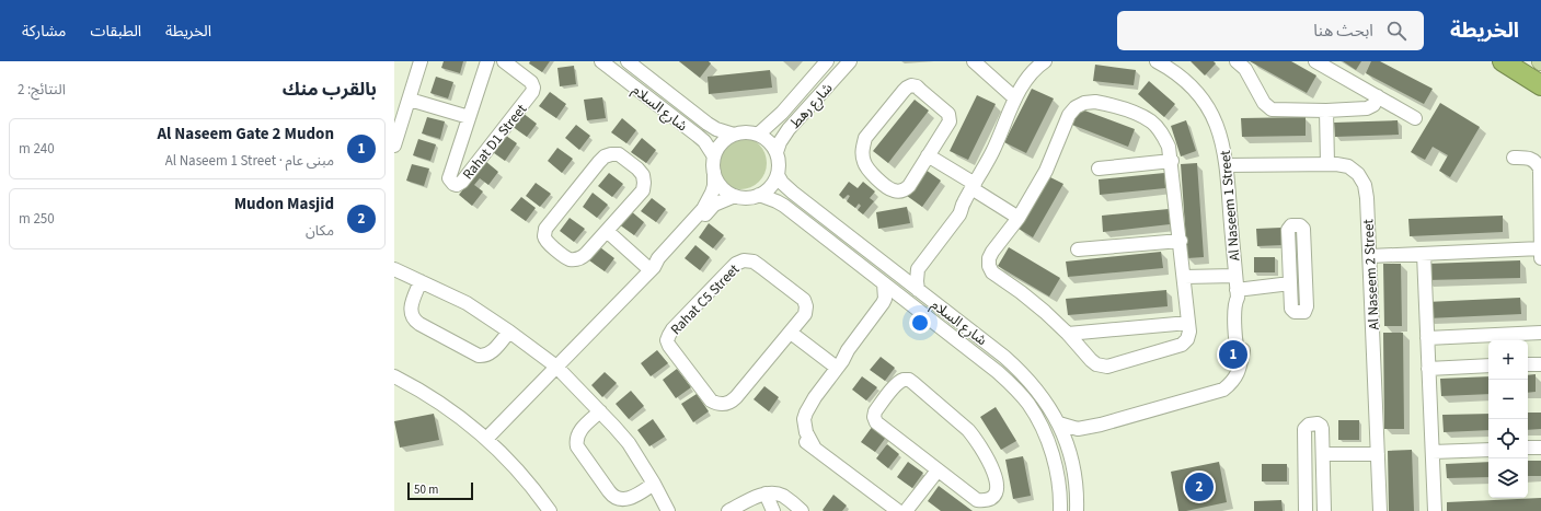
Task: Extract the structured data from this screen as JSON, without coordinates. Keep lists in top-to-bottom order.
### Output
{
  "streets": {
    "street": [
      "شارع رهط",
      "شارع السلام",
      "Rahat D1 Street",
      "Al Naseem 1 Street",
      "Al Naseem 2 Street",
      "Rahat C5 Street"
    ]
  },
  "crossings": [
    ["شارع رهط", "شارع السلام"],
    ["شارع السلام", "Al Naseem 1 Street"],
    ["Al Naseem 1 Street", "Al Naseem 2 Street"]
  ],
  "scale_bar": "50 m",
  "page": {
    "header": "الخريطة",
    "search": "ابحث هنا",
    "nav": ["الخريطة", "الطبقات", "مشاركة"],
    "heading": ["بالقرب منك", "النتائج: 2"],
    "list": [
      {
        "mark": "1",
        "name": "Al Naseem Gate 2 Mudon",
        "note": "مبنى عام · Al Naseem 1 Street",
        "value": "240 m"
      },
      {
        "mark": "2",
        "name": "Mudon Masjid",
        "note": "مكان",
        "value": "250 m"
      }
    ],
    "pins": ["1", "2"],
    "map_buttons": ["+", "−"],
    "scale": "50 m"
  }
}
